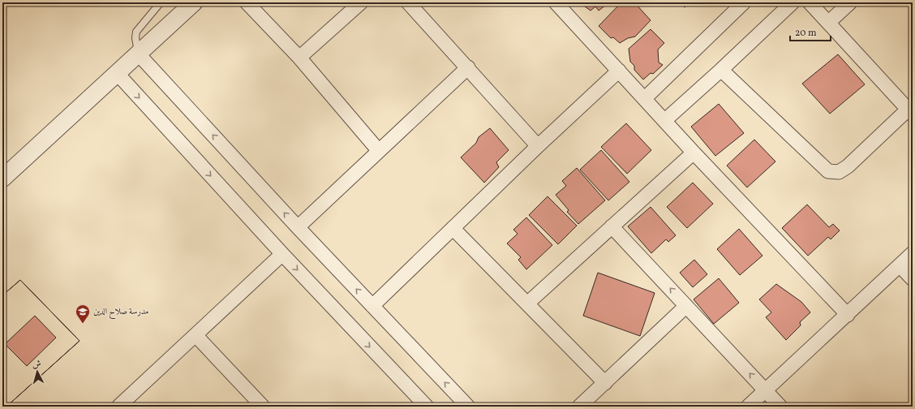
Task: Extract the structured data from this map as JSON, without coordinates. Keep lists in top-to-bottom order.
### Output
{
  "places": {
    "school or university": ["مدرسة صلاح الدين"]
  },
  "scale_bar": "20 m",
  "north": "top"
}
